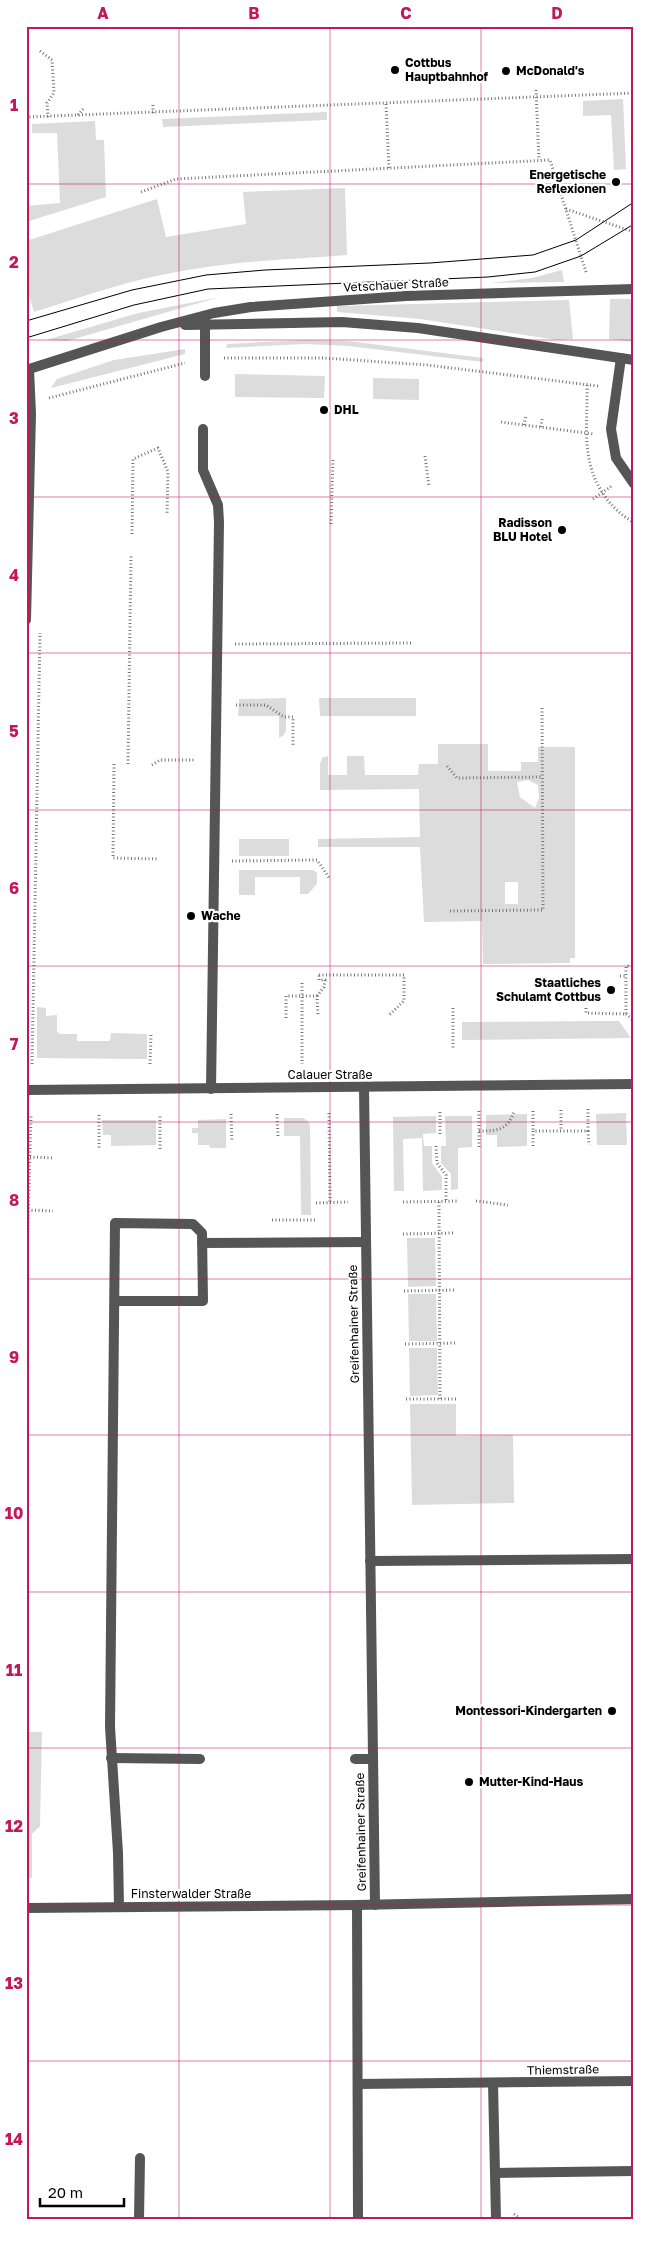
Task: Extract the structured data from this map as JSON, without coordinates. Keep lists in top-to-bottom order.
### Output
{
  "streets": {
    "street": [
      "Vetschauer Straße",
      "Calauer Straße",
      "Greifenhainer Straße",
      "Finsterwalder Straße",
      "Thiemstraße"
    ]
  },
  "crossings": [
    ["Calauer Straße", "Greifenhainer Straße"],
    ["Greifenhainer Straße", "Finsterwalder Straße"]
  ],
  "places": [
    "Cottbus Hauptbahnhof",
    "McDonald's",
    "Energetische Reflexionen",
    "DHL",
    "Radisson BLU Hotel",
    "Wache",
    "Staatliches Schulamt Cottbus",
    "Montessori-Kindergarten",
    "Mutter-Kind-Haus"
  ],
  "scale_bar": "20 m",
  "grid": {
    "columns": [
      "A",
      "B",
      "C",
      "D"
    ],
    "rows": [
      "1",
      "2",
      "3",
      "4",
      "5",
      "6",
      "7",
      "8",
      "9",
      "10",
      "11",
      "12",
      "13",
      "14"
    ]
  }
}
